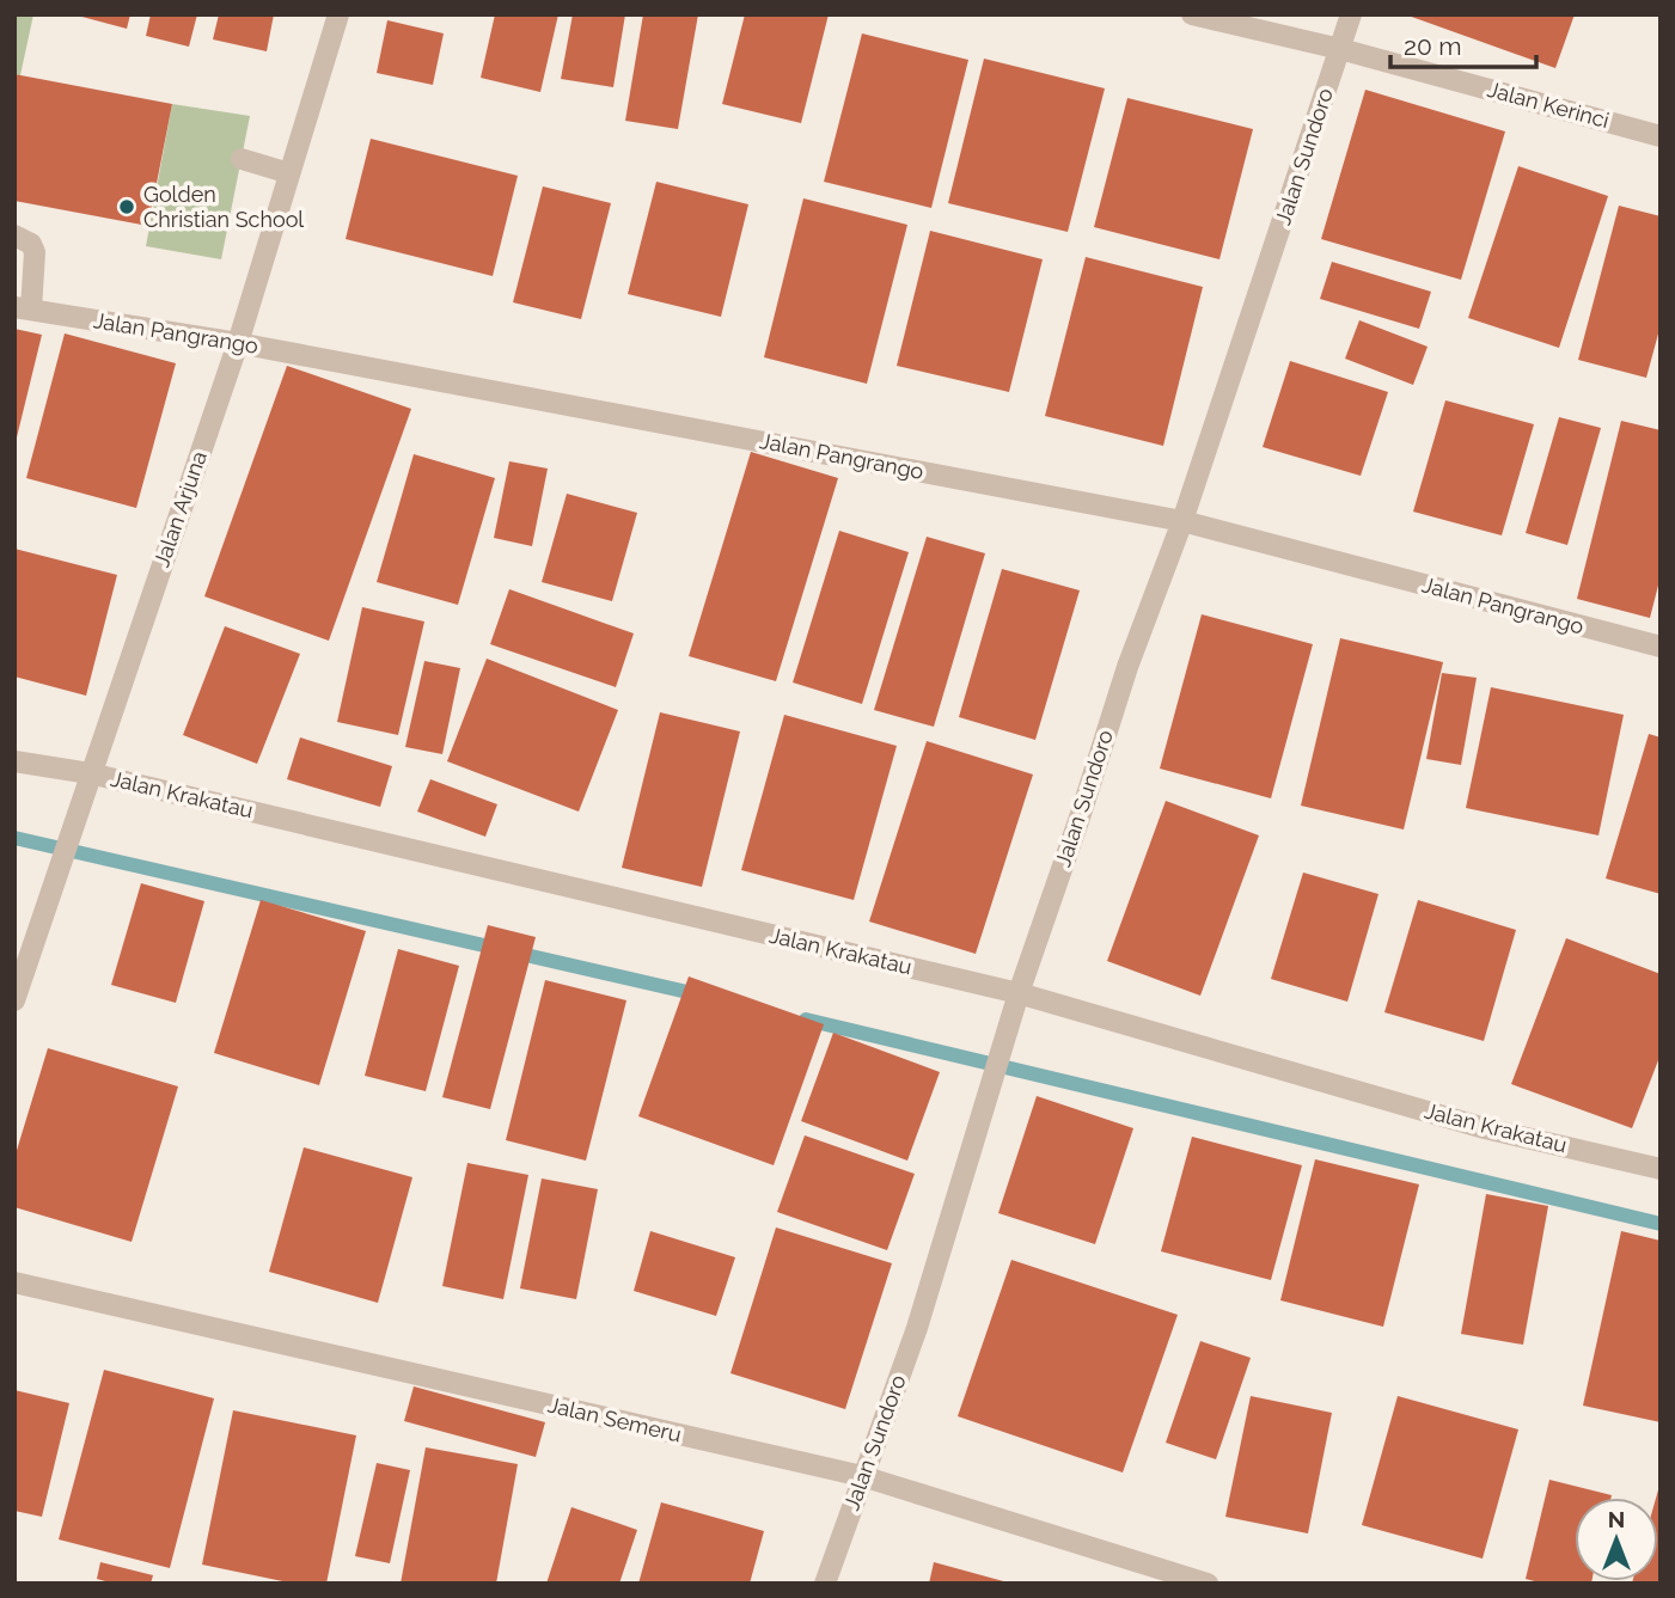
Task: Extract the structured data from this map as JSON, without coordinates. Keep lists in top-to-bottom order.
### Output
{
  "streets": {
    "street": [
      "Jalan Kerinci",
      "Jalan Sundoro",
      "Jalan Pangrango",
      "Jalan Arjuna",
      "Jalan Krakatau",
      "Jalan Semeru"
    ]
  },
  "crossings": [
    ["Jalan Kerinci", "Jalan Sundoro"],
    ["Jalan Sundoro", "Jalan Pangrango"],
    ["Jalan Sundoro", "Jalan Krakatau"],
    ["Jalan Sundoro", "Jalan Semeru"],
    ["Jalan Pangrango", "Jalan Arjuna"],
    ["Jalan Arjuna", "Jalan Krakatau"]
  ],
  "places": ["Golden Christian School"],
  "scale_bar": "20 m",
  "north": "top"
}
